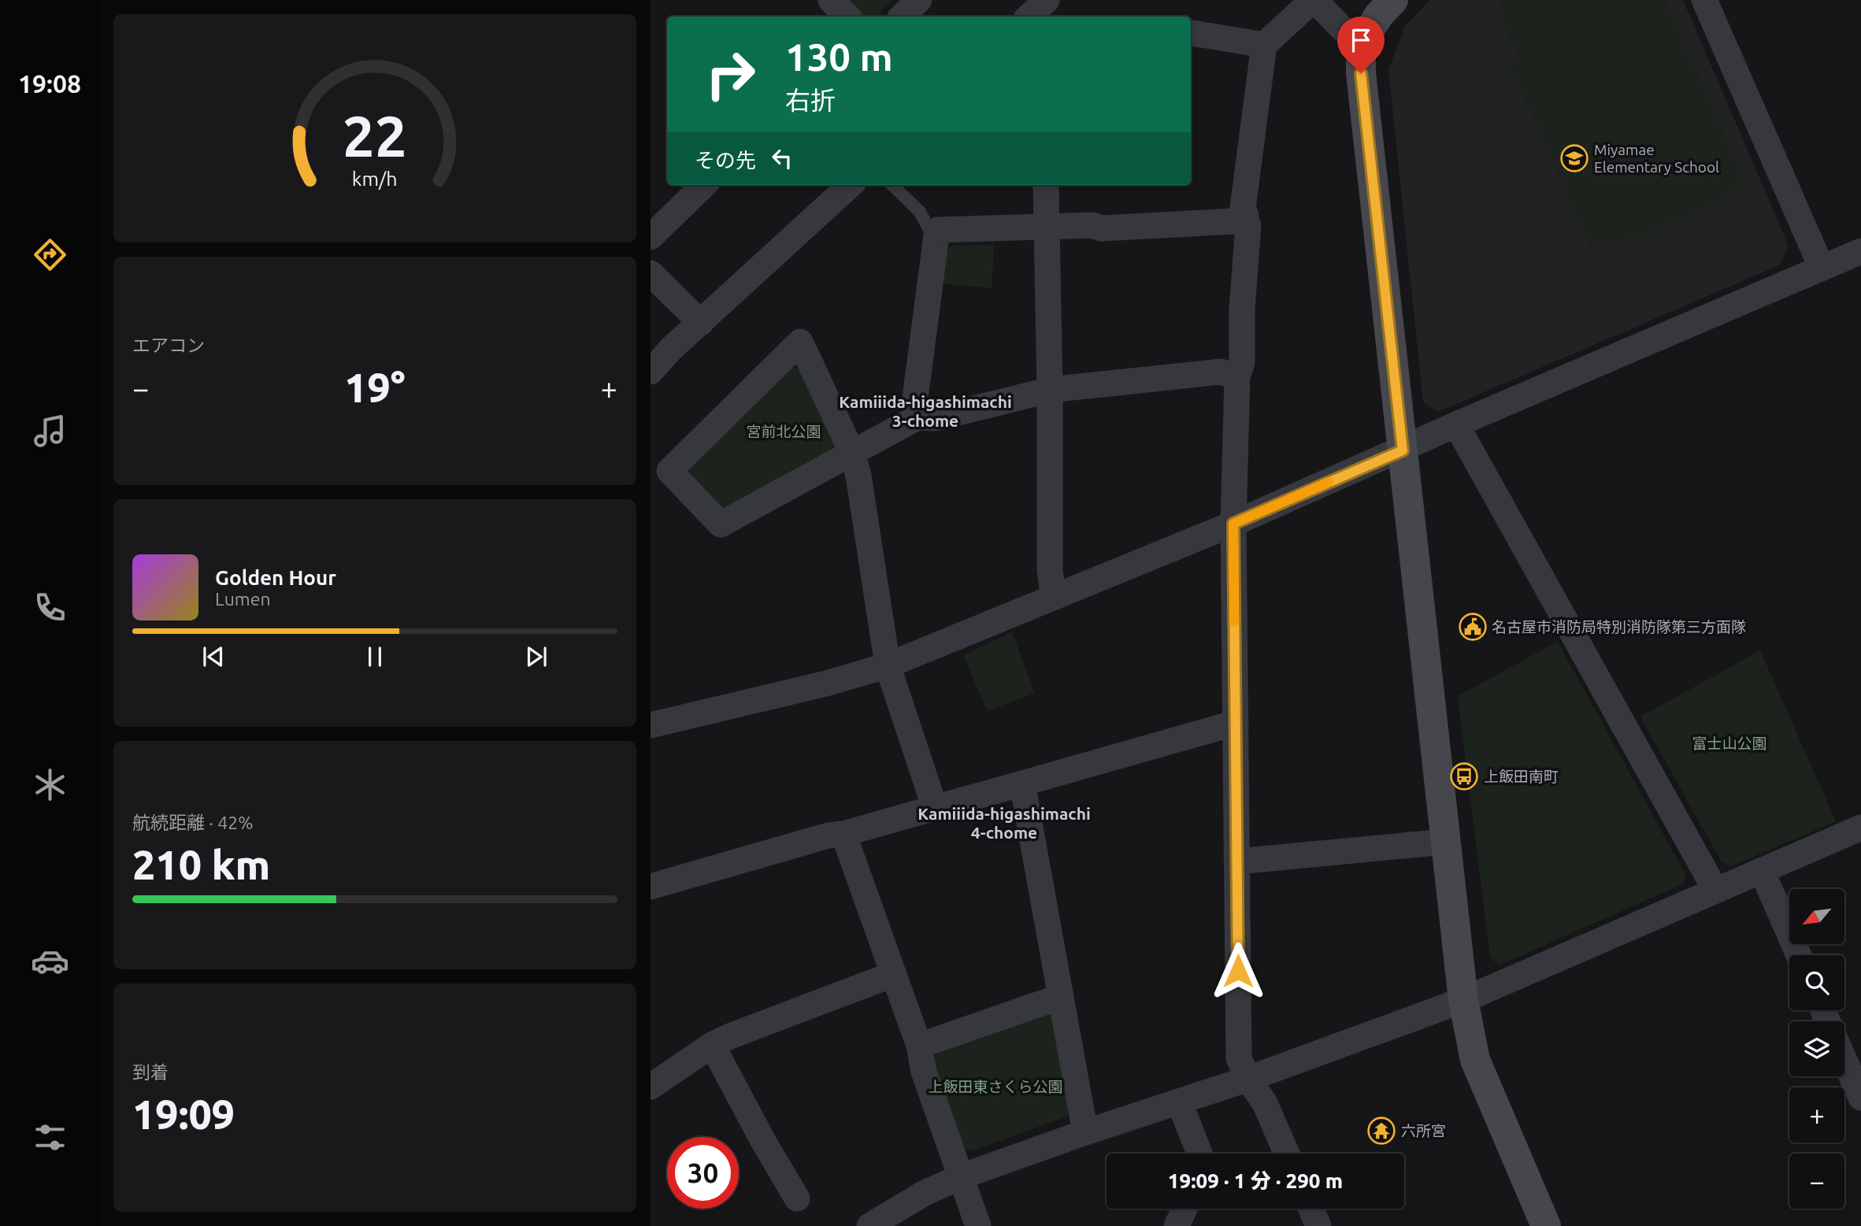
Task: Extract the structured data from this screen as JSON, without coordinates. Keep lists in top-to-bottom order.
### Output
{
  "districts": ["Kamiiida-higashimachi 3-chome", "Kamiiida-higashimachi 4-chome"],
  "parks": ["宮前北公園", "富士山公園", "上飯田東さくら公園"],
  "places": {
    "school or university": ["Miyamae Elementary School"],
    "public building": ["名古屋市消防局特別消防隊第三方面隊"],
    "bus stop": ["上飯田南町"],
    "temple": ["六所宮"]
  },
  "north": "bottom left",
  "page": {
    "tabs": "19:08",
    "turn": ["130 m", "右折"],
    "then": "その先",
    "tile": [
      "エアコン",
      ["航続距離 · 42%", "210 km"],
      ["到着", "19:09"]
    ],
    "heat": ["−", "19°", "+"],
    "song": ["Golden Hour", "Lumen"],
    "map_buttons": ["+", "−"],
    "limit": "30",
    "trip": "19:09 · 1 分 · 290 m",
    "gauge": ["22", "km/h"]
  }
}
